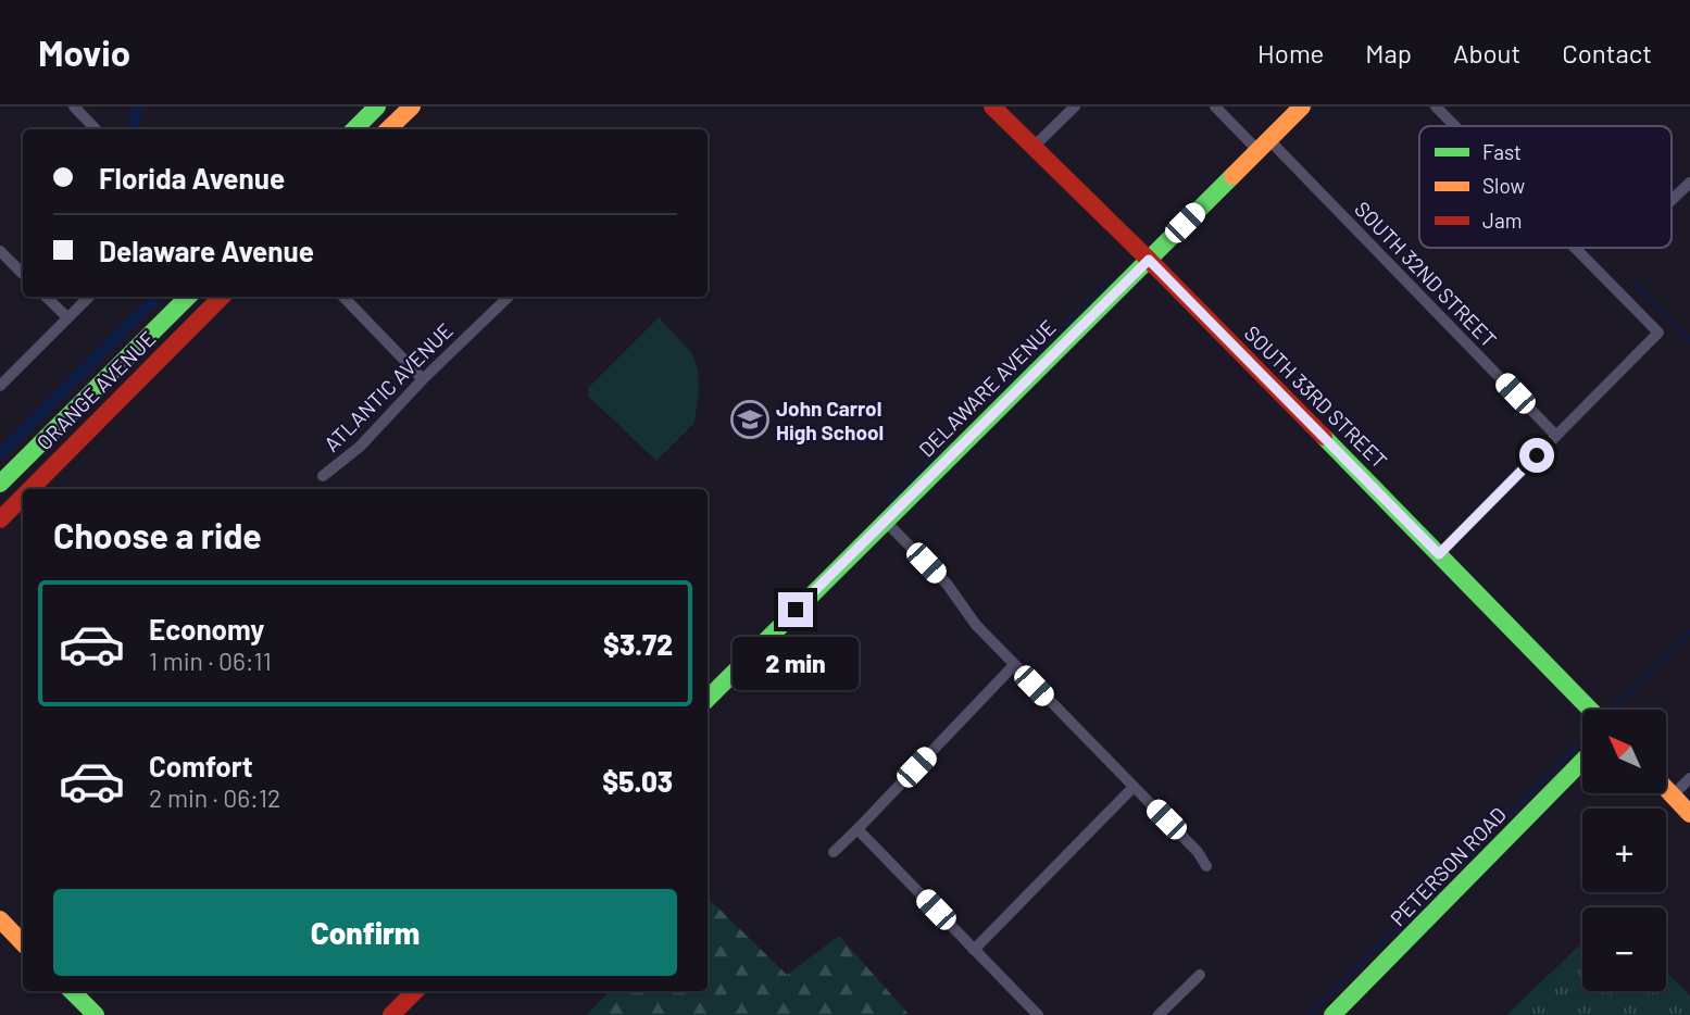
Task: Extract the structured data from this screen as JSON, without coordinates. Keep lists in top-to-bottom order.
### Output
{
  "streets": {
    "street": [
      "SOUTH 32ND STREET",
      "ATLANTIC AVENUE",
      "DELAWARE AVENUE",
      "ORANGE AVENUE",
      "SOUTH 33RD STREET",
      "PETERSON ROAD"
    ]
  },
  "crossings": [
    ["SOUTH 32ND STREET", "DELAWARE AVENUE"],
    ["DELAWARE AVENUE", "SOUTH 33RD STREET"]
  ],
  "places": {
    "school or university": ["John Carrol High School"]
  },
  "legend": ["Fast", "Slow", "Jam"],
  "north": "top left",
  "page": {
    "header": "Movio",
    "nav": [
      "Home",
      "Map",
      "About",
      "Contact"
    ],
    "banner": ["Florida Avenue", "Delaware Avenue"],
    "heading": "Choose a ride",
    "list": [
      {
        "name": "Economy",
        "note": "1 min · 06:11",
        "value": "$3.72"
      },
      {
        "name": "Comfort",
        "note": "2 min · 06:12",
        "value": "$5.03"
      }
    ],
    "bubble": "2 min",
    "map_buttons": ["+", "−"],
    "buttons": "Confirm"
  }
}
